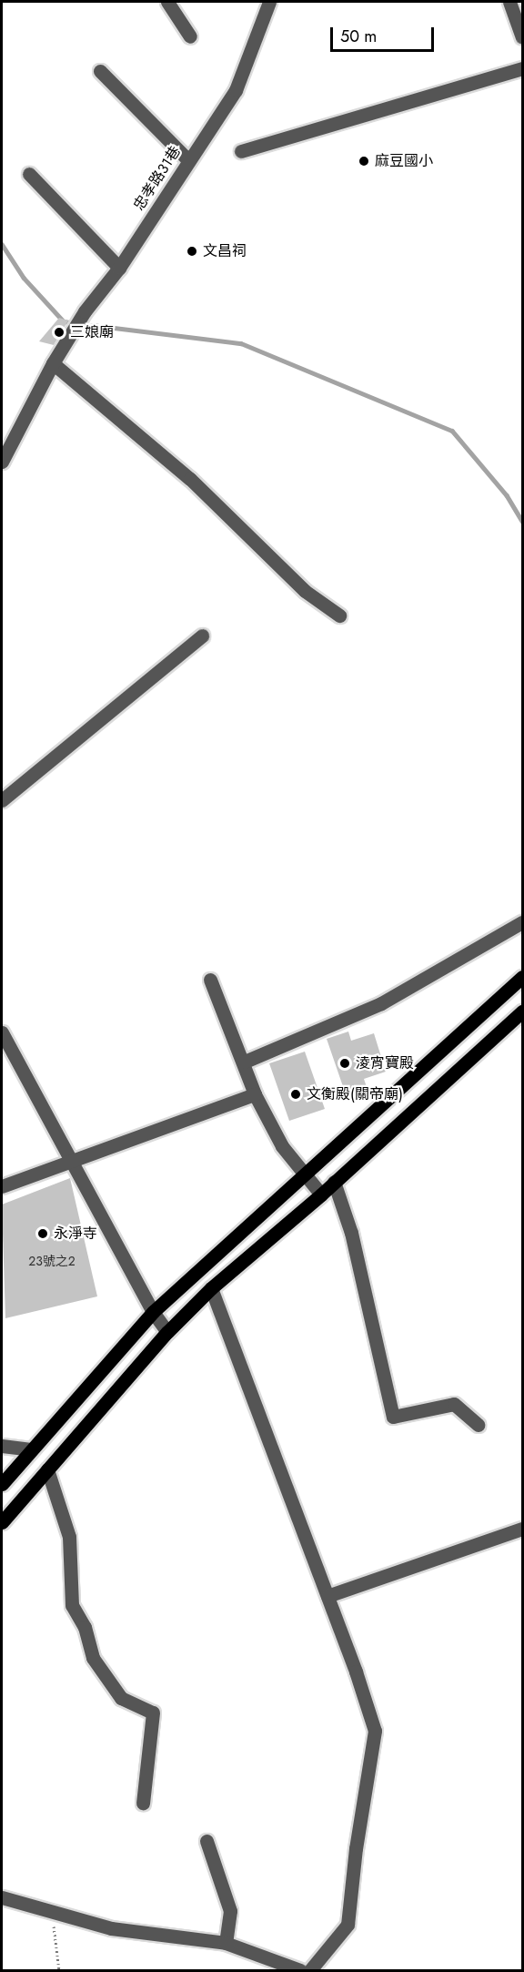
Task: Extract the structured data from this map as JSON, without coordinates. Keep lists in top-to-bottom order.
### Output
{
  "streets": {
    "lane": ["忠孝路31巷"]
  },
  "places": [
    "麻豆國小",
    "文昌祠",
    "三娘廟",
    "淩宵寶殿",
    "文衡殿(關帝廟)",
    "永淨寺"
  ],
  "house_numbers": ["23號之2"],
  "scale_bar": "50 m"
}
